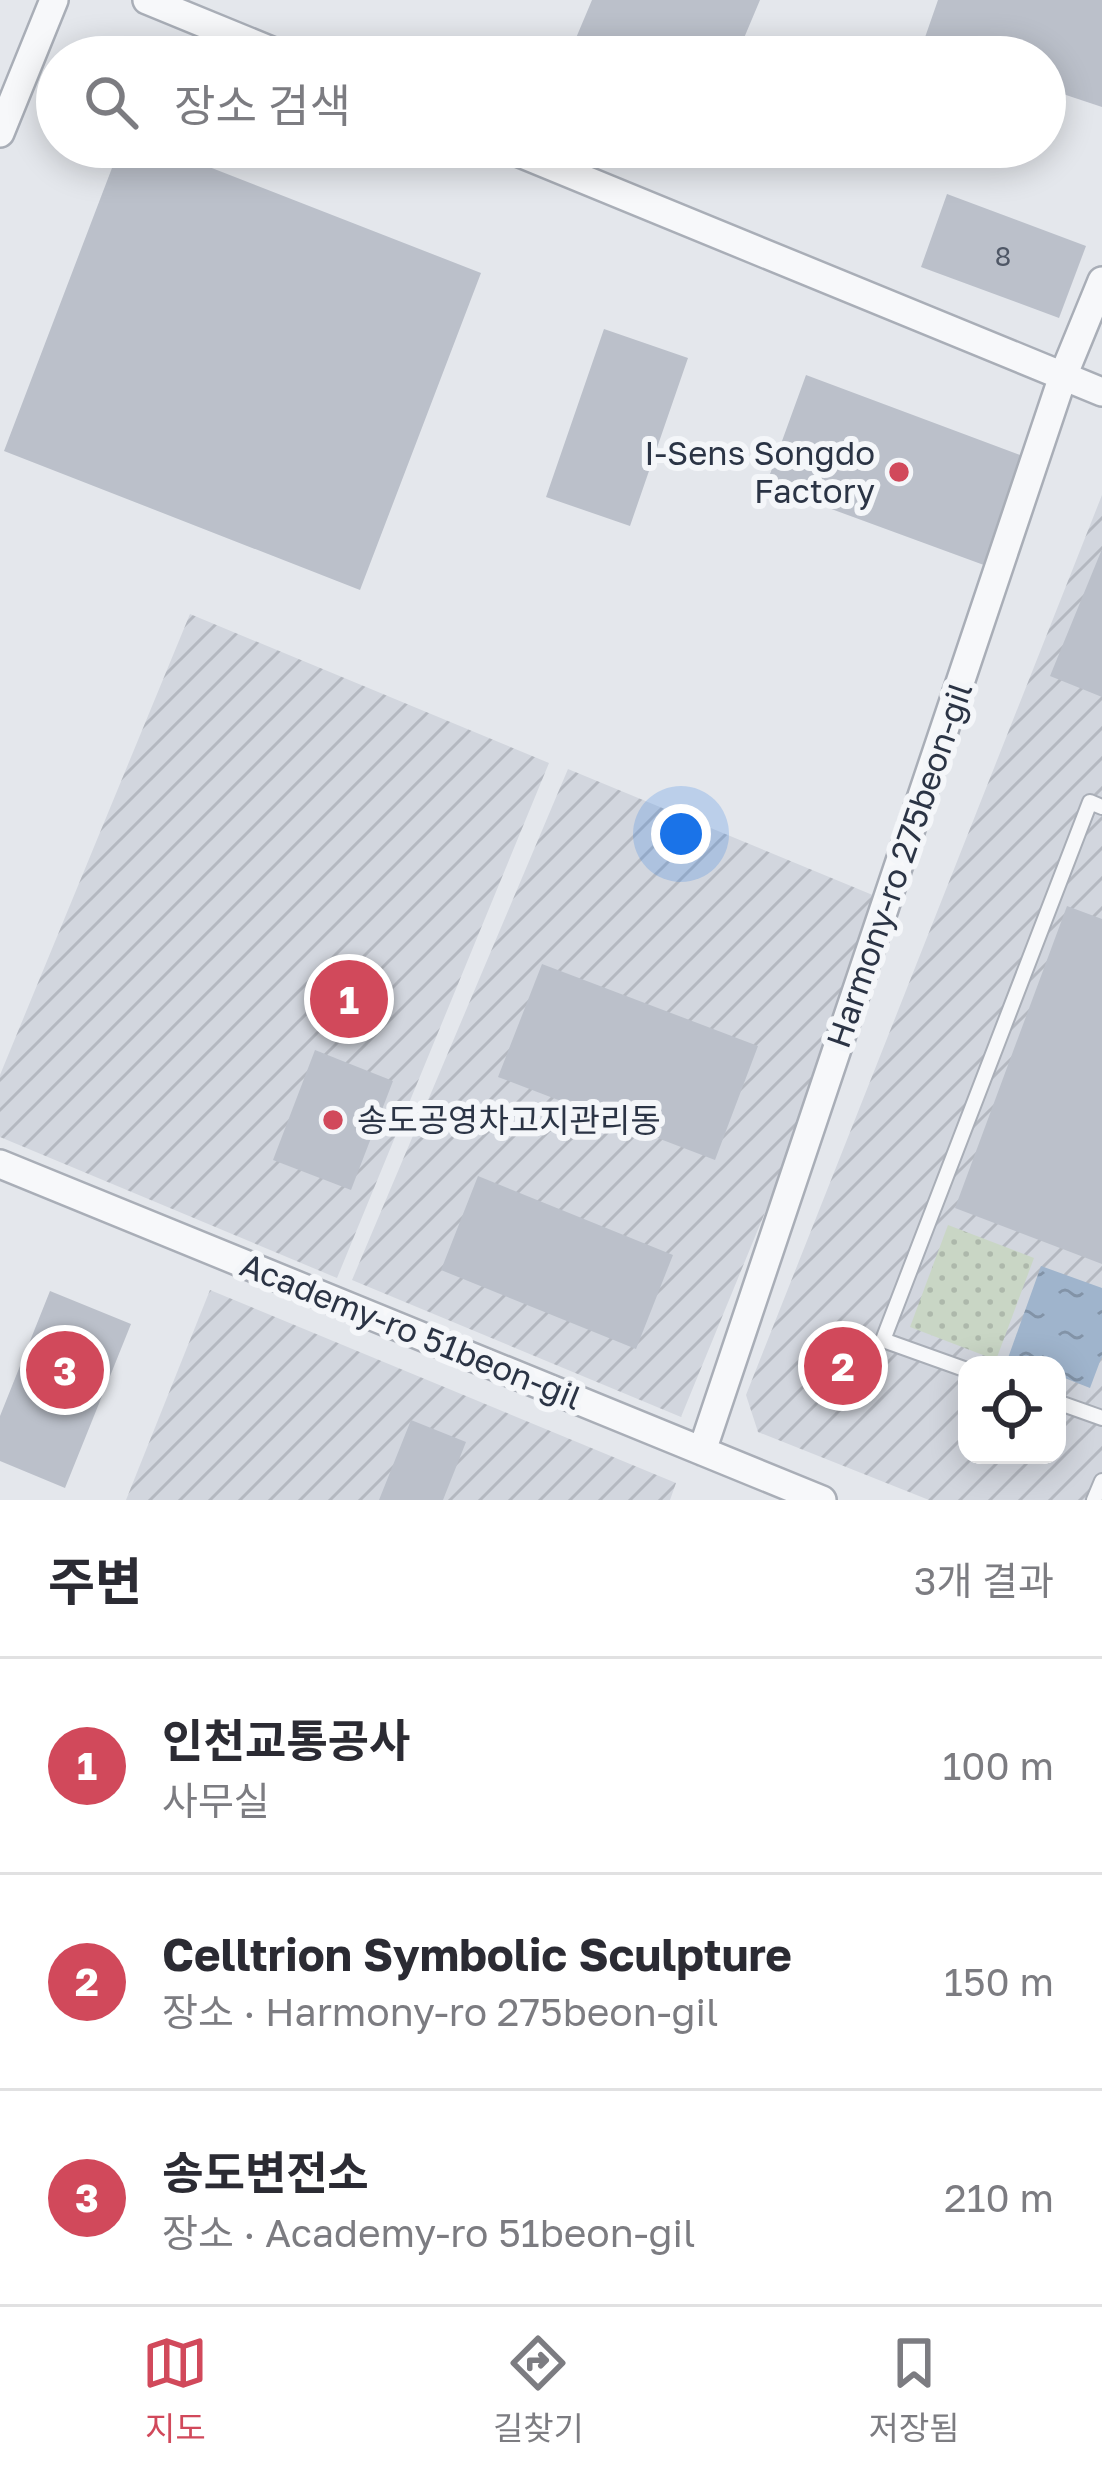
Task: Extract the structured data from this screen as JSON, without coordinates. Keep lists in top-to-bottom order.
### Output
{
  "streets": {
    "street": ["Harmony-ro 275beon-gil", "Academy-ro 51beon-gil"]
  },
  "crossings": [
    ["Harmony-ro 275beon-gil", "Academy-ro 51beon-gil"]
  ],
  "places": ["I-Sens Songdo Factory", "송도공영차고지관리동"],
  "house_numbers": ["8"],
  "page": {
    "search": "장소 검색",
    "pins": ["1", "2", "3"],
    "heading": ["주변", "3개 결과"],
    "list": [
      {
        "mark": "1",
        "name": "인천교통공사",
        "note": "사무실",
        "value": "100 m"
      },
      {
        "mark": "2",
        "name": "Celltrion Symbolic Sculpture",
        "note": "장소 · Harmony-ro 275beon-gil",
        "value": "150 m"
      },
      {
        "mark": "3",
        "name": "송도변전소",
        "note": "장소 · Academy-ro 51beon-gil",
        "value": "210 m"
      }
    ],
    "nav": ["지도", "길찾기", "저장됨"]
  }
}
